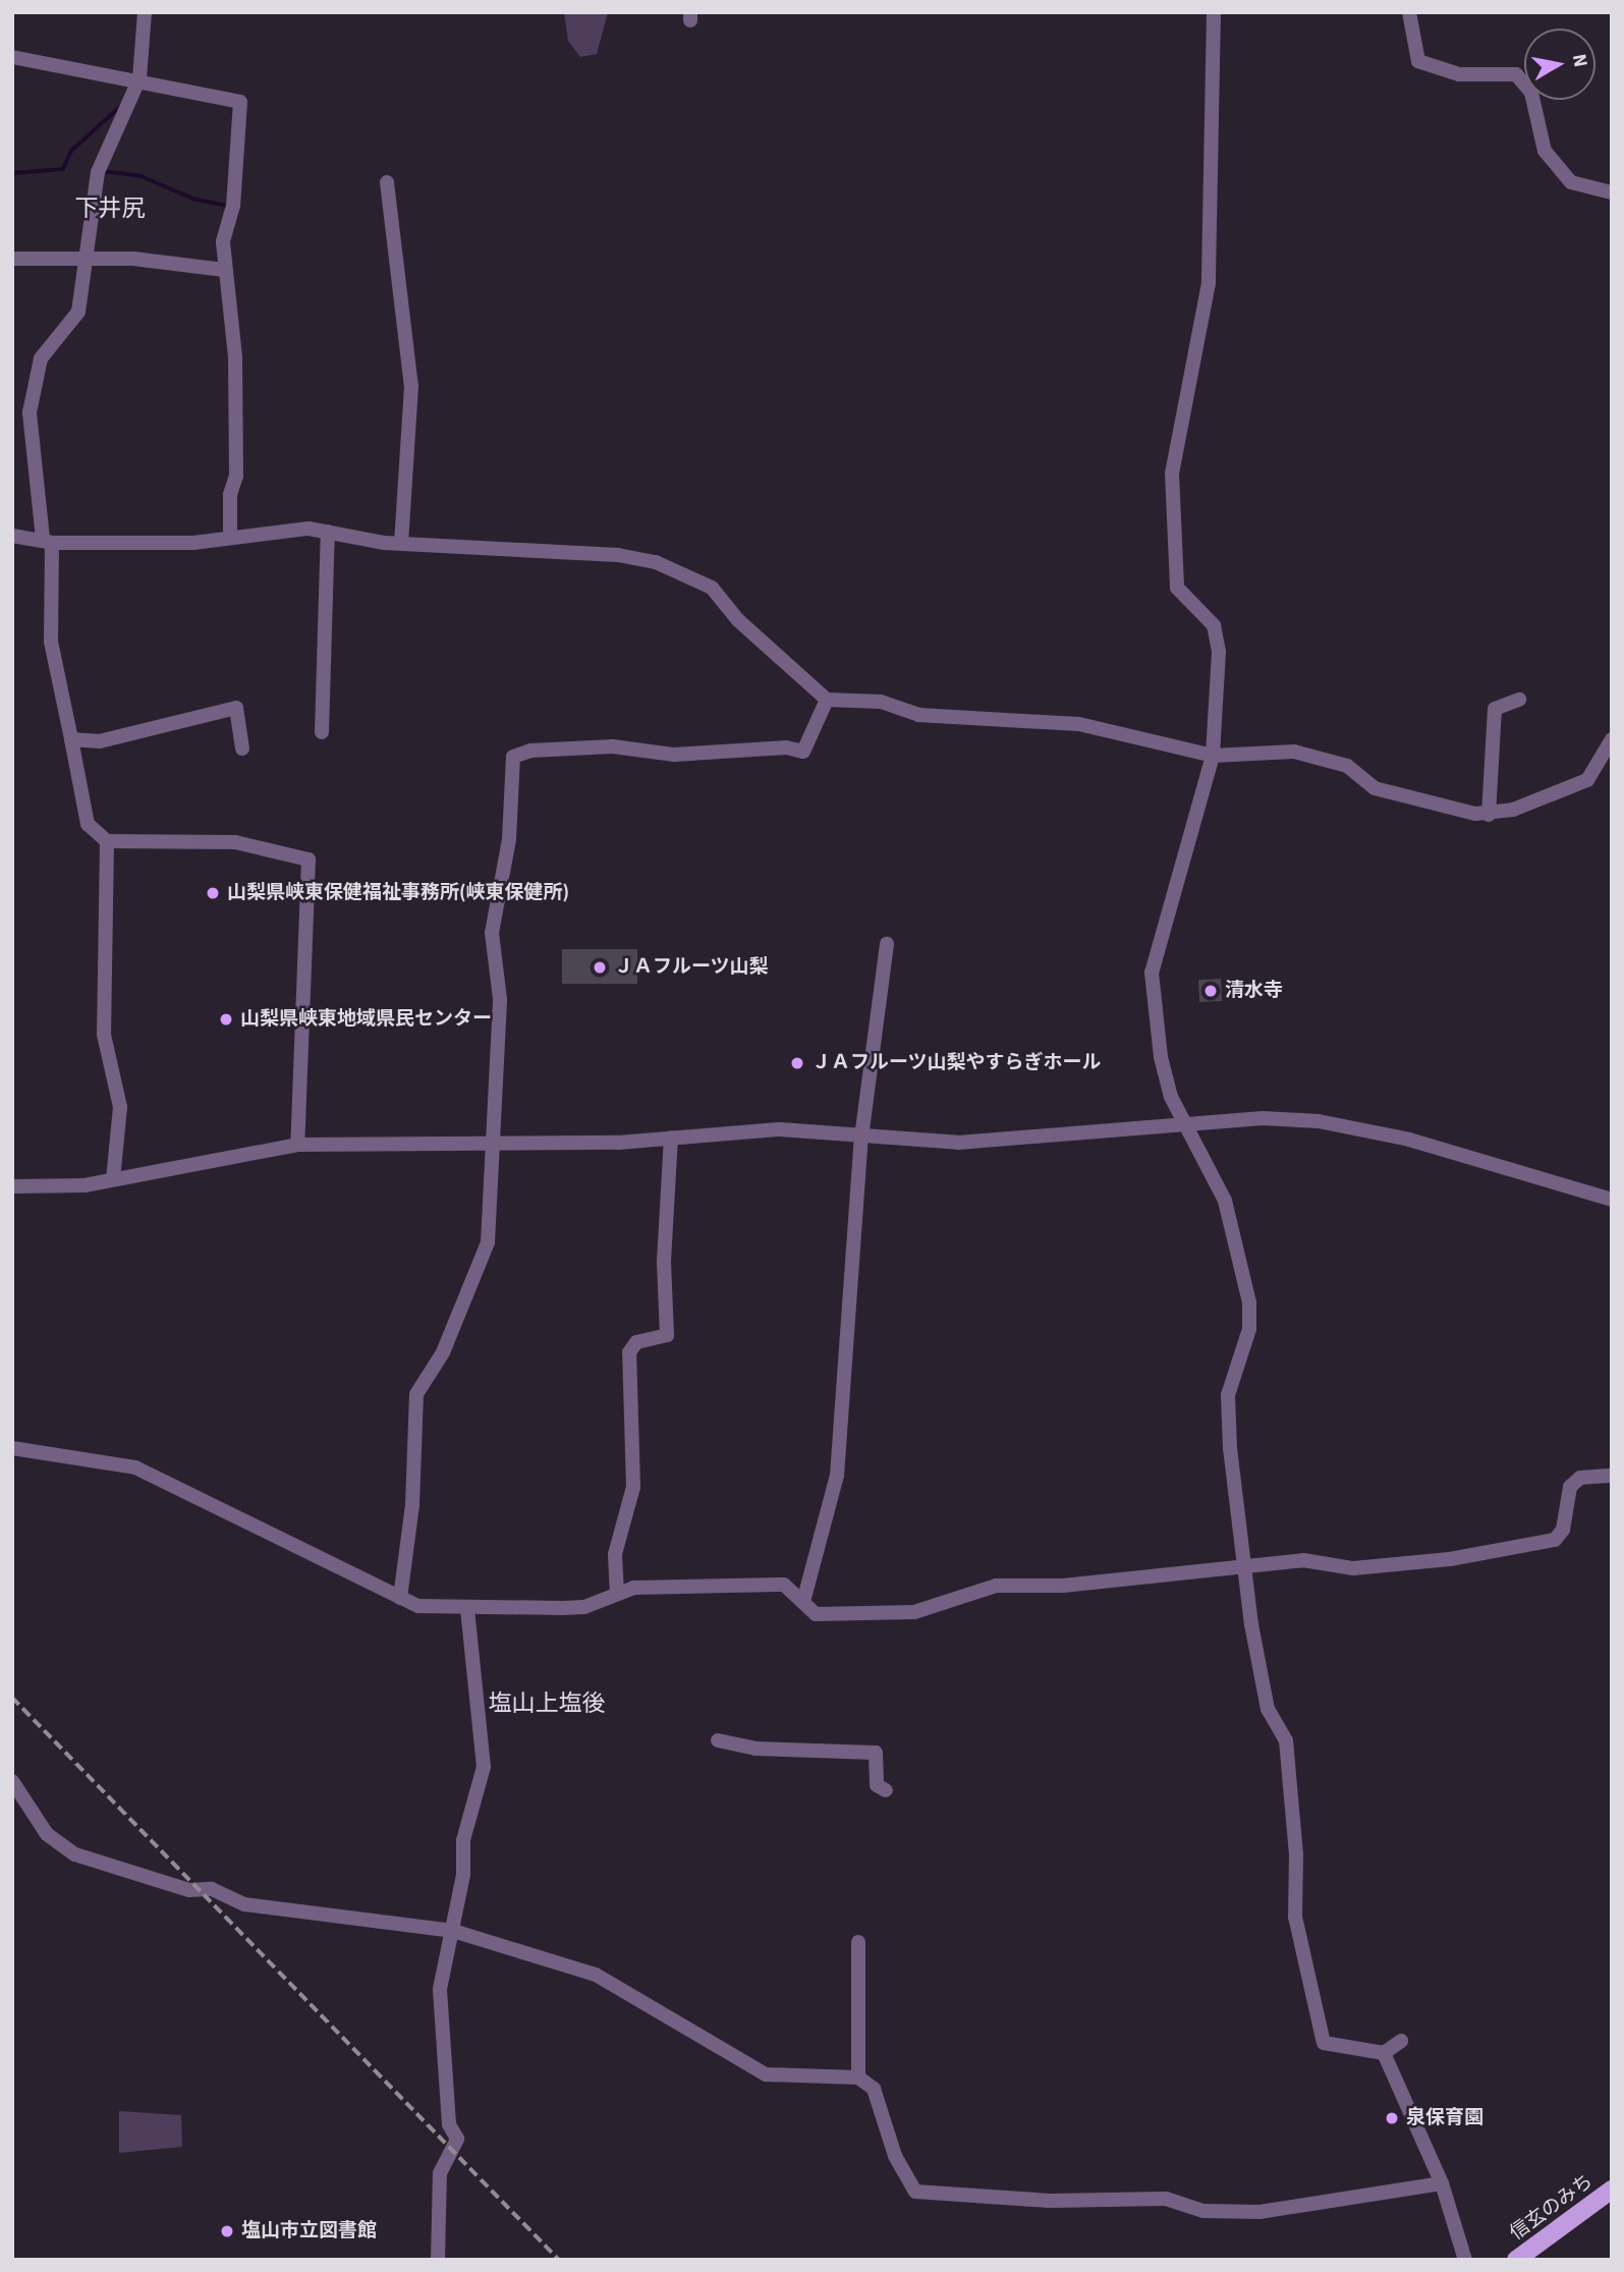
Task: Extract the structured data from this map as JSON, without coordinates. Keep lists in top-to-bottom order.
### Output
{
  "streets": {
    "main road": ["信玄のみち"]
  },
  "districts": ["下井尻", "塩山上塩後"],
  "places": [
    "山梨県峡東保健福祉事務所(峡東保健所)",
    "ＪＡフルーツ山梨",
    "清水寺",
    "山梨県峡東地域県民センター",
    "ＪＡフルーツ山梨やすらぎホール",
    "泉保育園",
    "塩山市立図書館"
  ],
  "north": "right"
}
